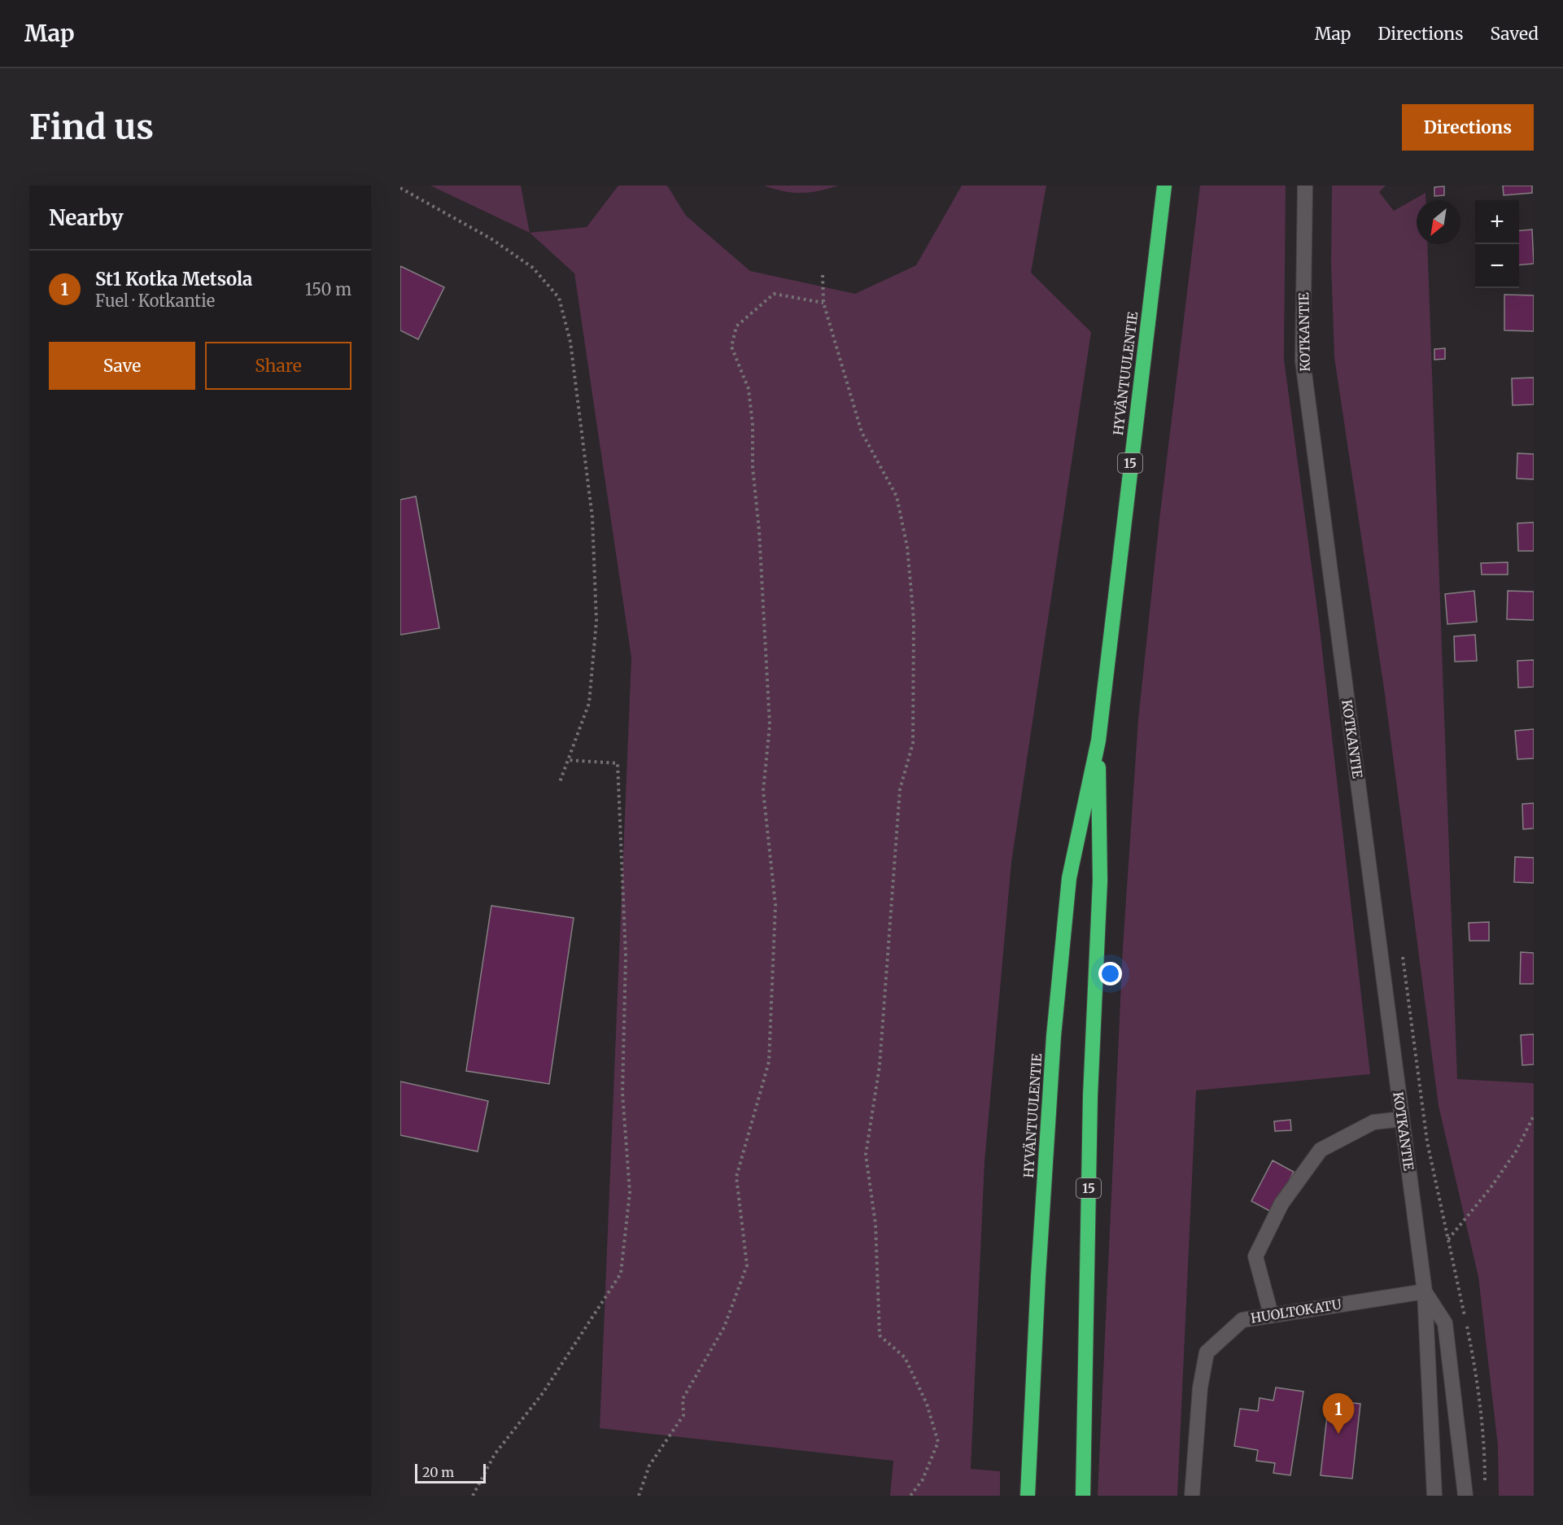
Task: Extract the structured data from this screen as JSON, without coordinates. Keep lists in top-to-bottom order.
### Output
{
  "streets": {
    "highway": ["HYVÄNTUULENTIE", "15"],
    "street": ["KOTKANTIE", "HUOLTOKATU"]
  },
  "crossings": [
    ["KOTKANTIE", "HUOLTOKATU"]
  ],
  "scale_bar": "20 m",
  "north": "bottom left",
  "page": {
    "header": "Map",
    "nav": ["Map", "Directions", "Saved"],
    "buttons": [
      "Directions",
      ["Save", "Share"]
    ],
    "title": "Find us",
    "heading": "Nearby",
    "map_buttons": ["+", "−"],
    "list": [
      {
        "mark": "1",
        "name": "St1 Kotka Metsola",
        "note": "Fuel · Kotkantie",
        "value": "150 m"
      }
    ],
    "pins": "1",
    "scale": "20 m"
  }
}
